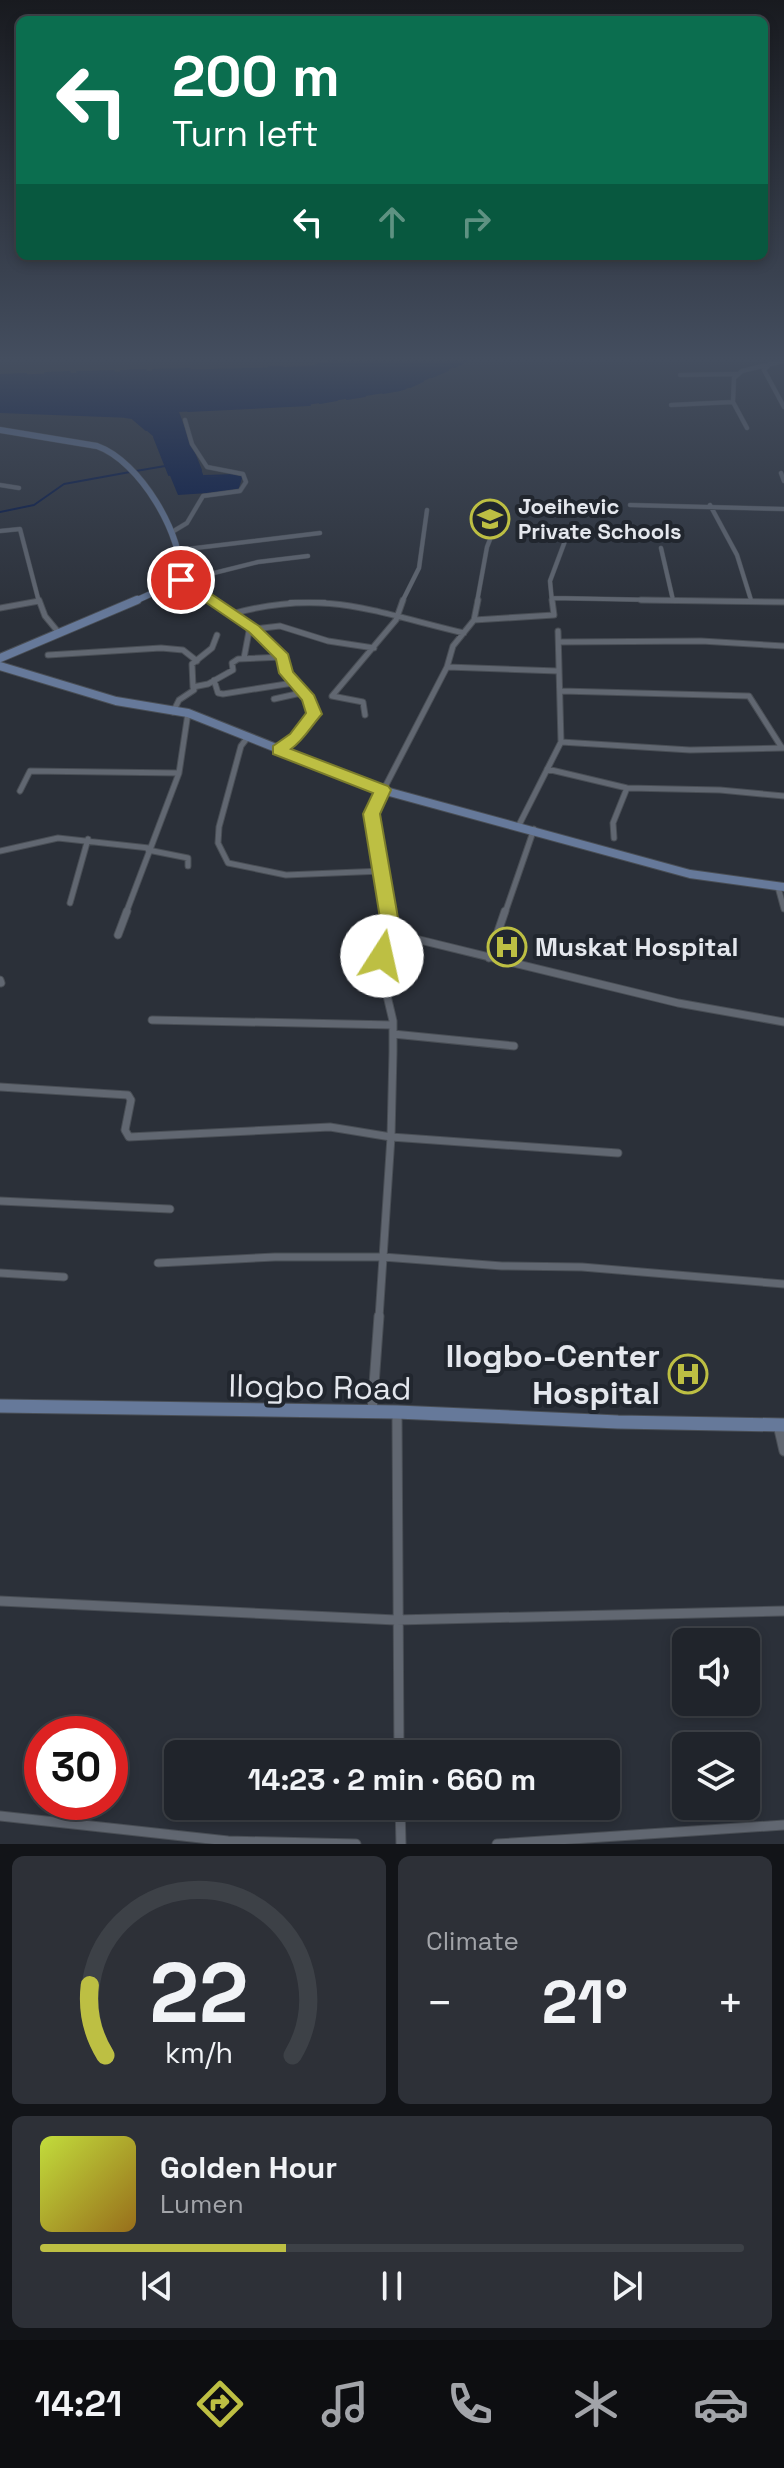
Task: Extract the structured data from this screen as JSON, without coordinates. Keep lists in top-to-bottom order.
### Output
{
  "streets": {
    "main road": ["Ilogbo Road"]
  },
  "places": {
    "school or university": ["Joeihevic Private Schools"],
    "hospital": ["Muskat Hospital", "Ilogbo-Center Hospital"]
  },
  "page": {
    "turn": ["200 m", "Turn left"],
    "limit": "30",
    "trip": "14:23 · 2 min · 660 m",
    "tile": "Climate",
    "heat": ["−", "21°", "+"],
    "song": ["Golden Hour", "Lumen"],
    "tabs": "14:21",
    "gauge": ["22", "km/h"]
  }
}
